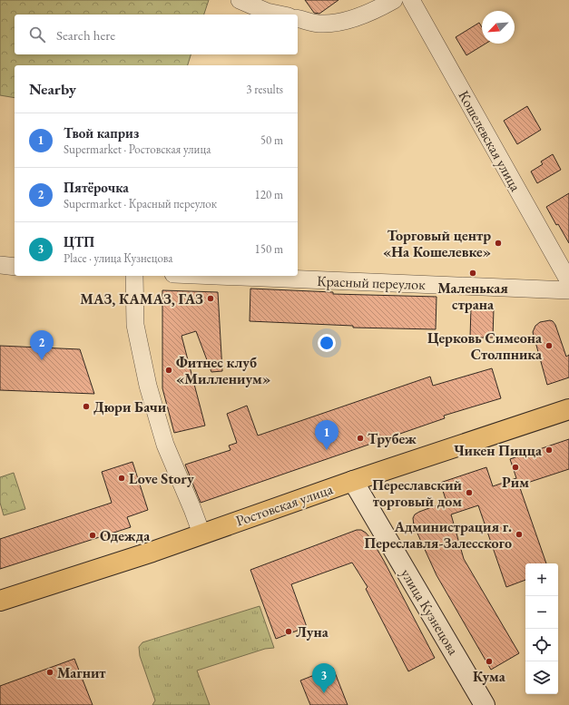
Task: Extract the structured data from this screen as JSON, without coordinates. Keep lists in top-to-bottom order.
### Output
{
  "streets": {
    "main road": ["Ростовская улица"],
    "street": ["Кошелевская улица", "Красный переулок", "улица Кузнецова"]
  },
  "crossings": [
    ["Ростовская улица", "улица Кузнецова"]
  ],
  "places": [
    "Торговый центр «На Кошелевке»",
    "Маленькая страна",
    "МАЗ, КАМАЗ, ГАЗ",
    "Церковь Симеона Столпника",
    "Фитнес клуб «Миллениум»",
    "Дюри Бачи",
    "Трубеж",
    "Чикен Пицца",
    "Рим",
    "Love Story",
    "Переславский торговый дом",
    "Администрация г. Переславля-Залесского",
    "Одежда",
    "Луна",
    "Кума",
    "Магнит"
  ],
  "north": "bottom left",
  "page": {
    "search": "Search here",
    "heading": ["Nearby", "3 results"],
    "list": [
      {
        "mark": "1",
        "name": "Твой каприз",
        "note": "Supermarket · Ростовская улица",
        "value": "50 m"
      },
      {
        "mark": "2",
        "name": "Пятёрочка",
        "note": "Supermarket · Красный переулок",
        "value": "120 m"
      },
      {
        "mark": "3",
        "name": "ЦТП",
        "note": "Place · улица Кузнецова",
        "value": "150 m"
      }
    ],
    "pins": ["2", "1", "3"],
    "map_buttons": ["+", "−"]
  }
}
